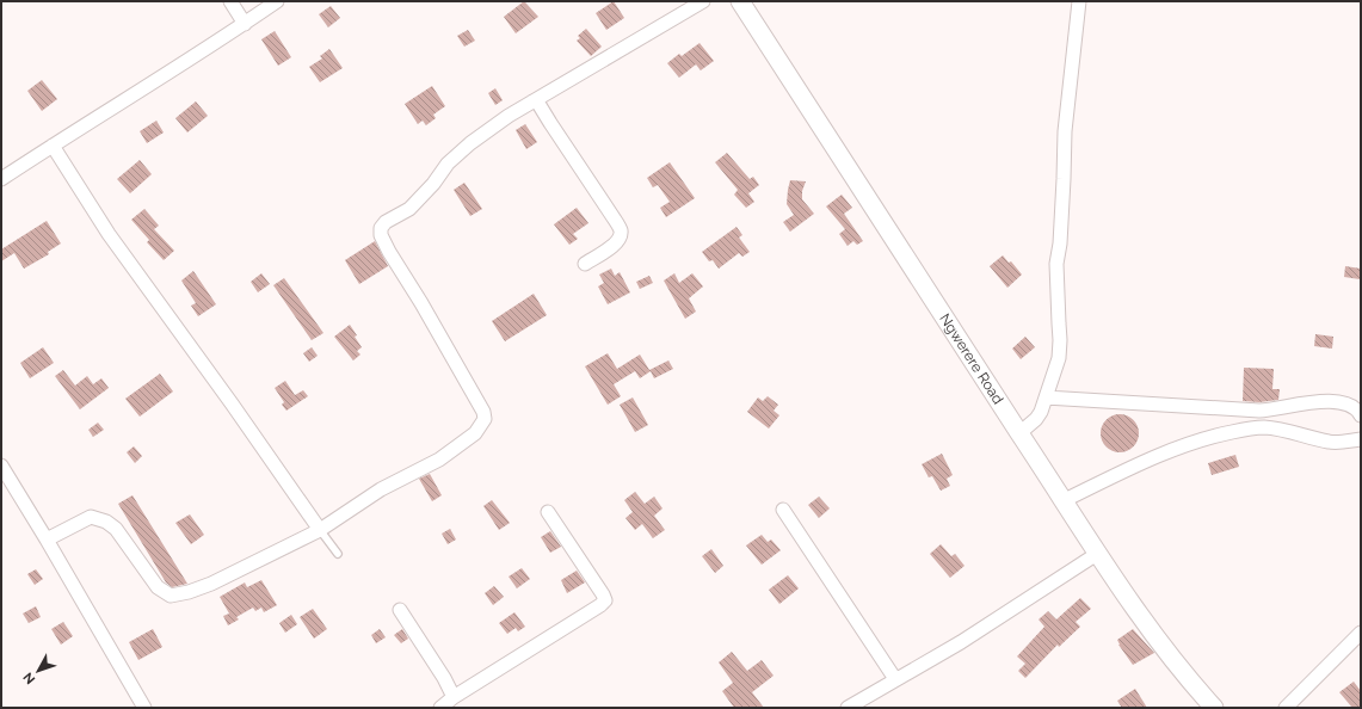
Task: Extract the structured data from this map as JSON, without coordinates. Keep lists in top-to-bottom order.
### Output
{
  "streets": {
    "main road": ["Ngwerere Road"]
  },
  "north": "bottom left"
}
